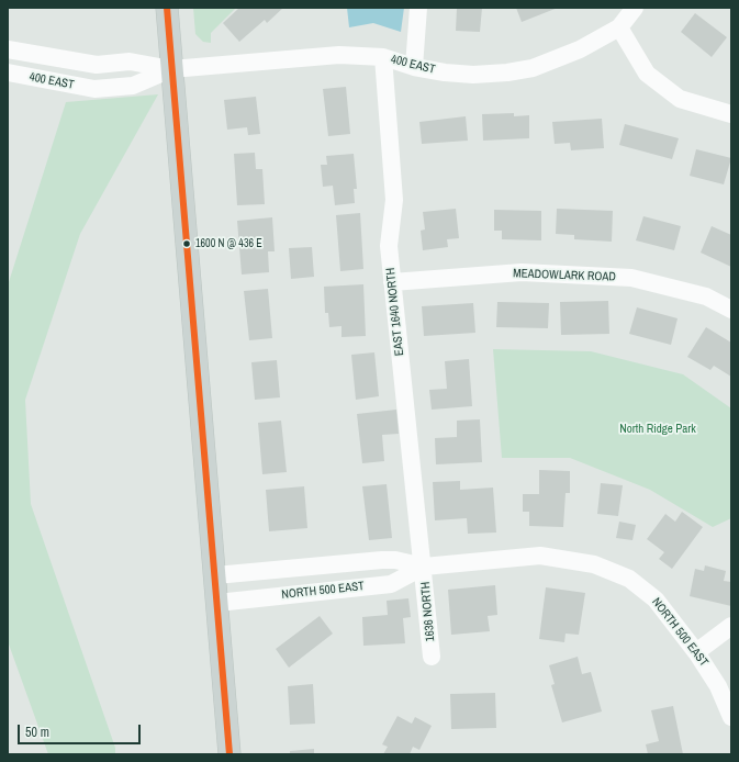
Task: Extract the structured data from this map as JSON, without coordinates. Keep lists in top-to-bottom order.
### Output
{
  "streets": {
    "street": [
      "400 EAST",
      "MEADOWLARK ROAD",
      "EAST 1640 NORTH",
      "NORTH 500 EAST",
      "1636 NORTH"
    ]
  },
  "crossings": [
    ["400 EAST", "EAST 1640 NORTH"],
    ["MEADOWLARK ROAD", "EAST 1640 NORTH"],
    ["EAST 1640 NORTH", "NORTH 500 EAST"],
    ["EAST 1640 NORTH", "1636 NORTH"],
    ["NORTH 500 EAST", "1636 NORTH"]
  ],
  "parks": ["North Ridge Park"],
  "places": ["1600 N @ 436 E"],
  "scale_bar": "50 m"
}
